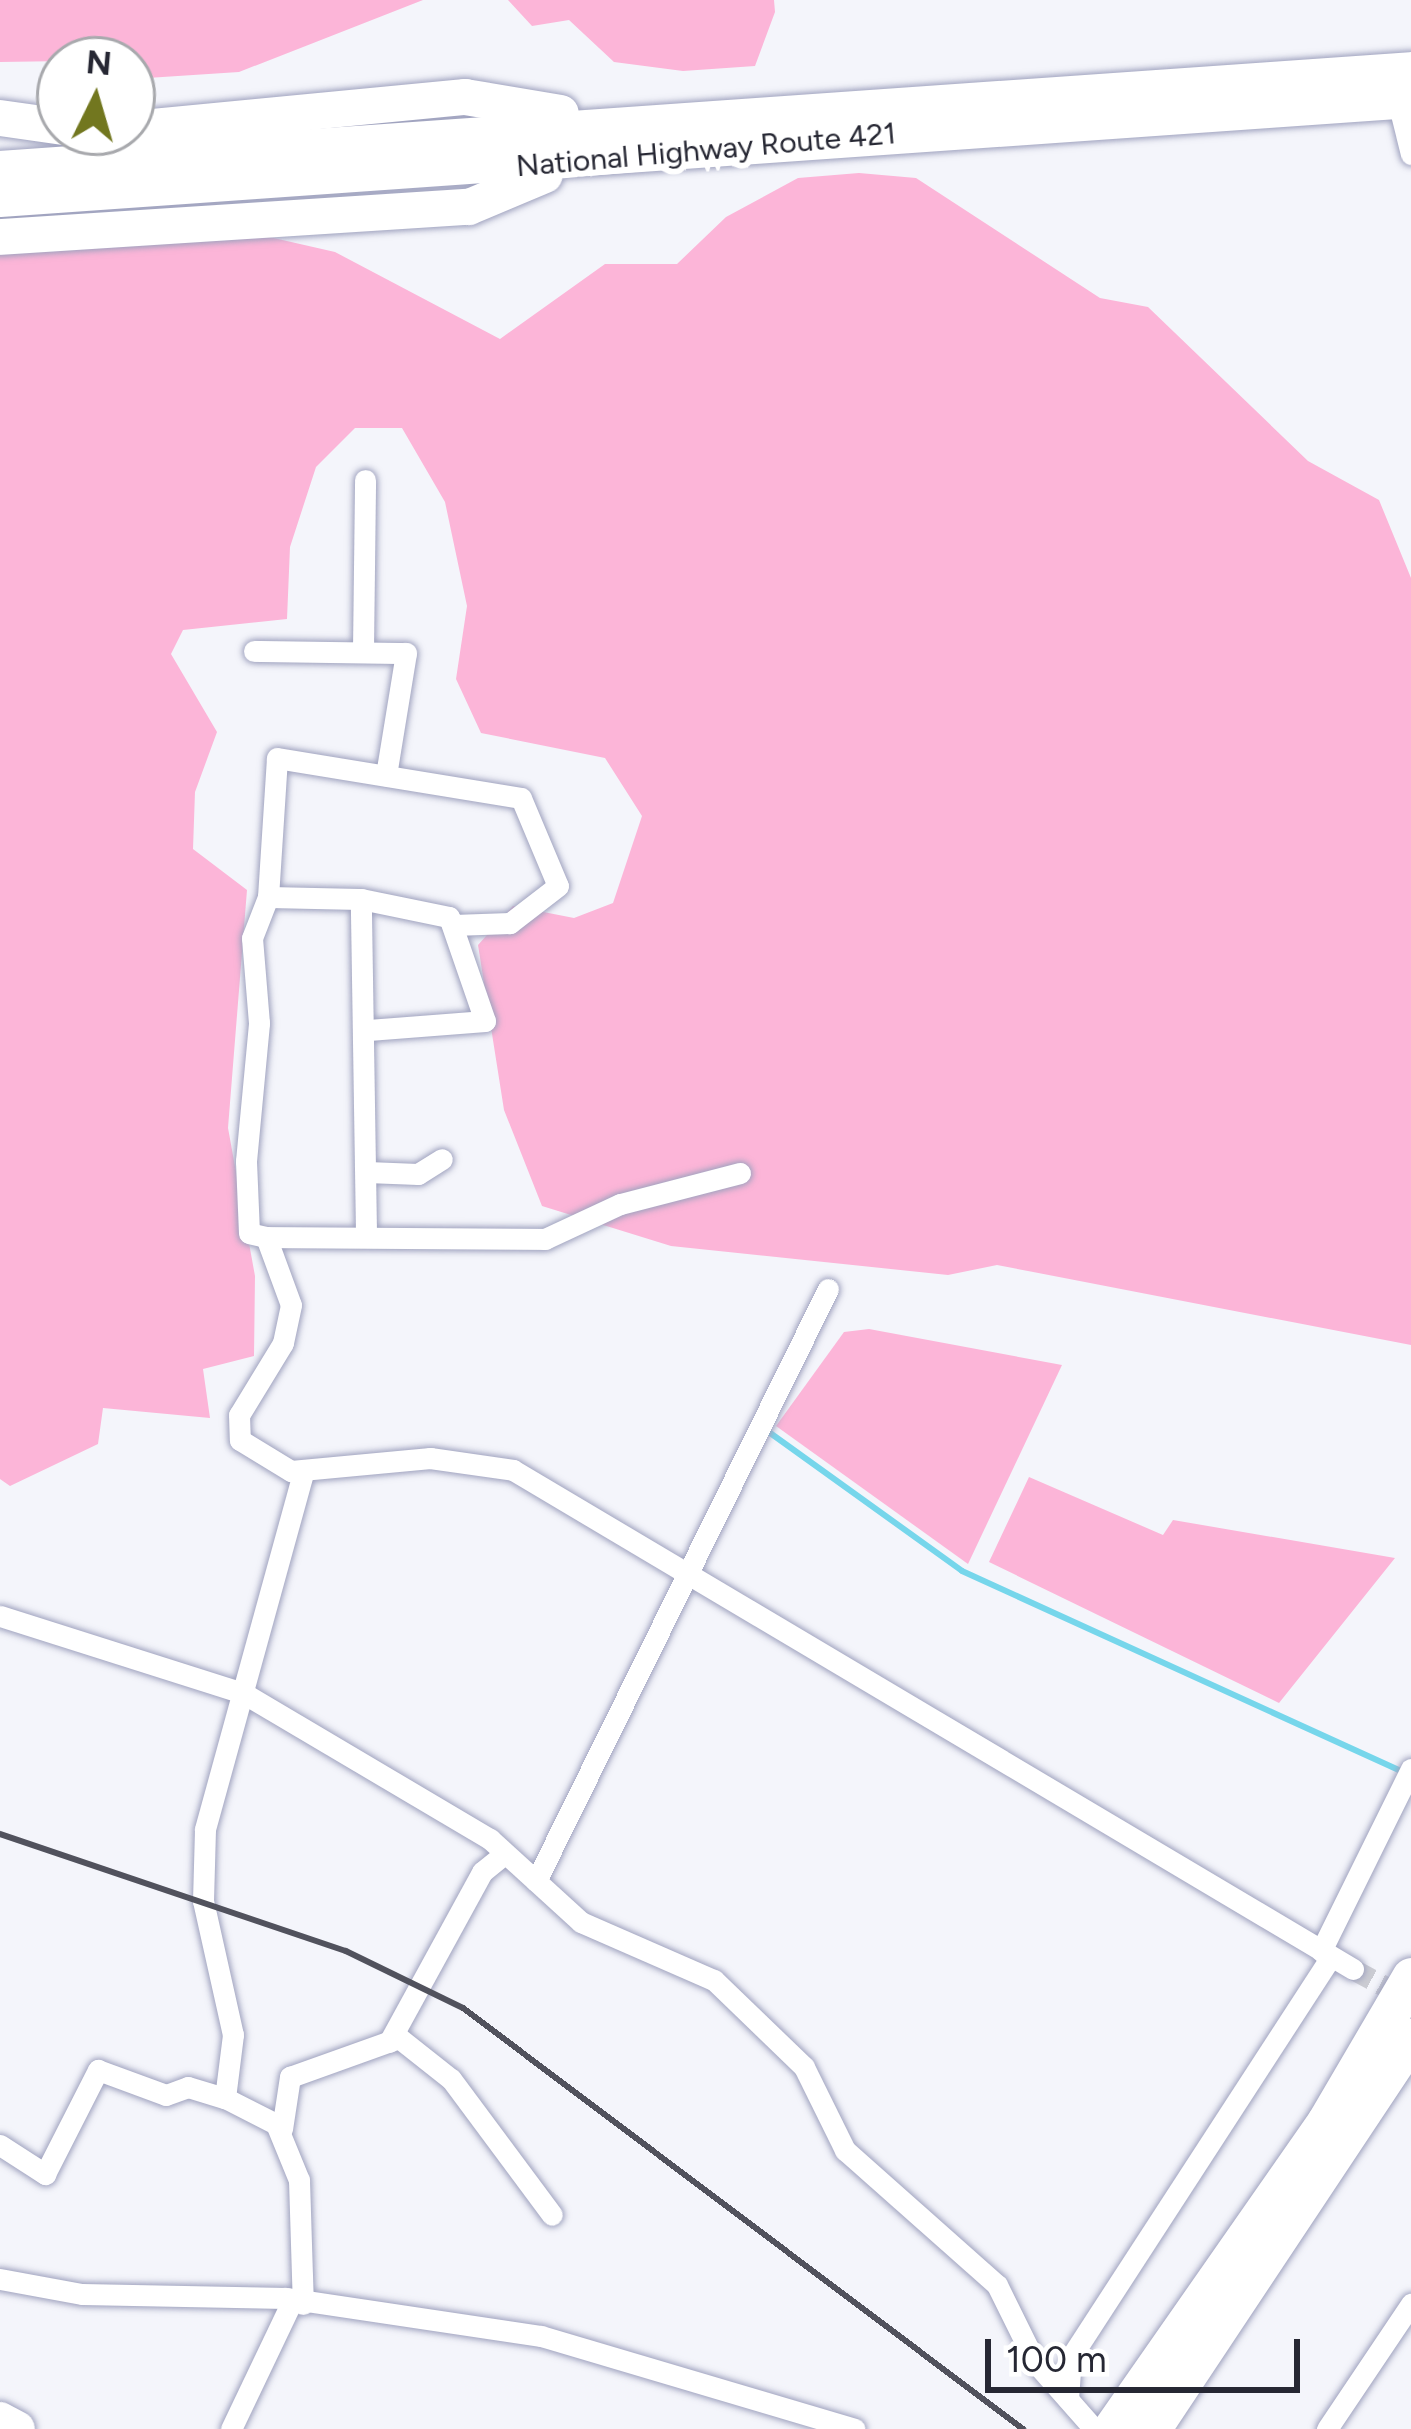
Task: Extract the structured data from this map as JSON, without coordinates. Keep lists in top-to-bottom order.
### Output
{
  "streets": {
    "main road": ["National Highway Route 421"]
  },
  "scale_bar": "100 m",
  "north": "top"
}
